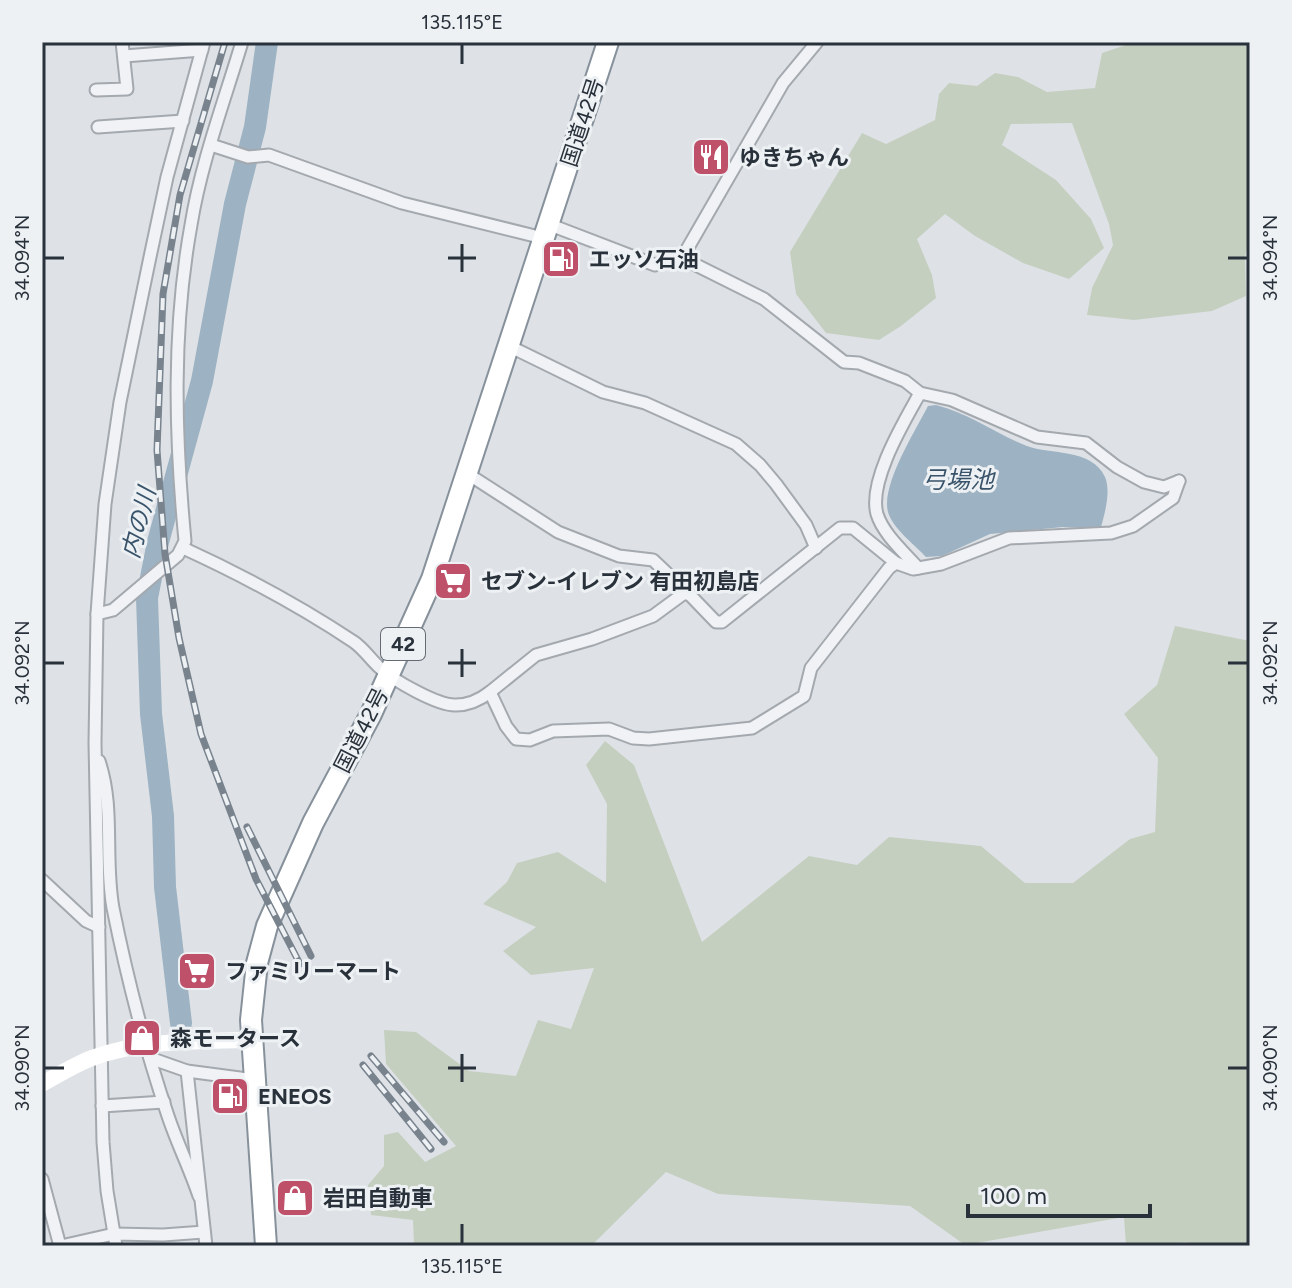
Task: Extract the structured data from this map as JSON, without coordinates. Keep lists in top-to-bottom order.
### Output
{
  "streets": {
    "highway": ["国道42号", "42"]
  },
  "water": ["弓場池", "内の川"],
  "places": {
    "restaurant": ["ゆきちゃん"],
    "fuel station": ["エッソ石油", "ENEOS"],
    "supermarket": ["セブン-イレブン 有田初島店", "ファミリーマート"],
    "shop": ["森モータース", "岩田自動車"]
  },
  "scale_bar": "100 m",
  "coordinates": [
    "135.115°E",
    "34.094°N",
    "34.092°N",
    "34.090°N"
  ]
}
